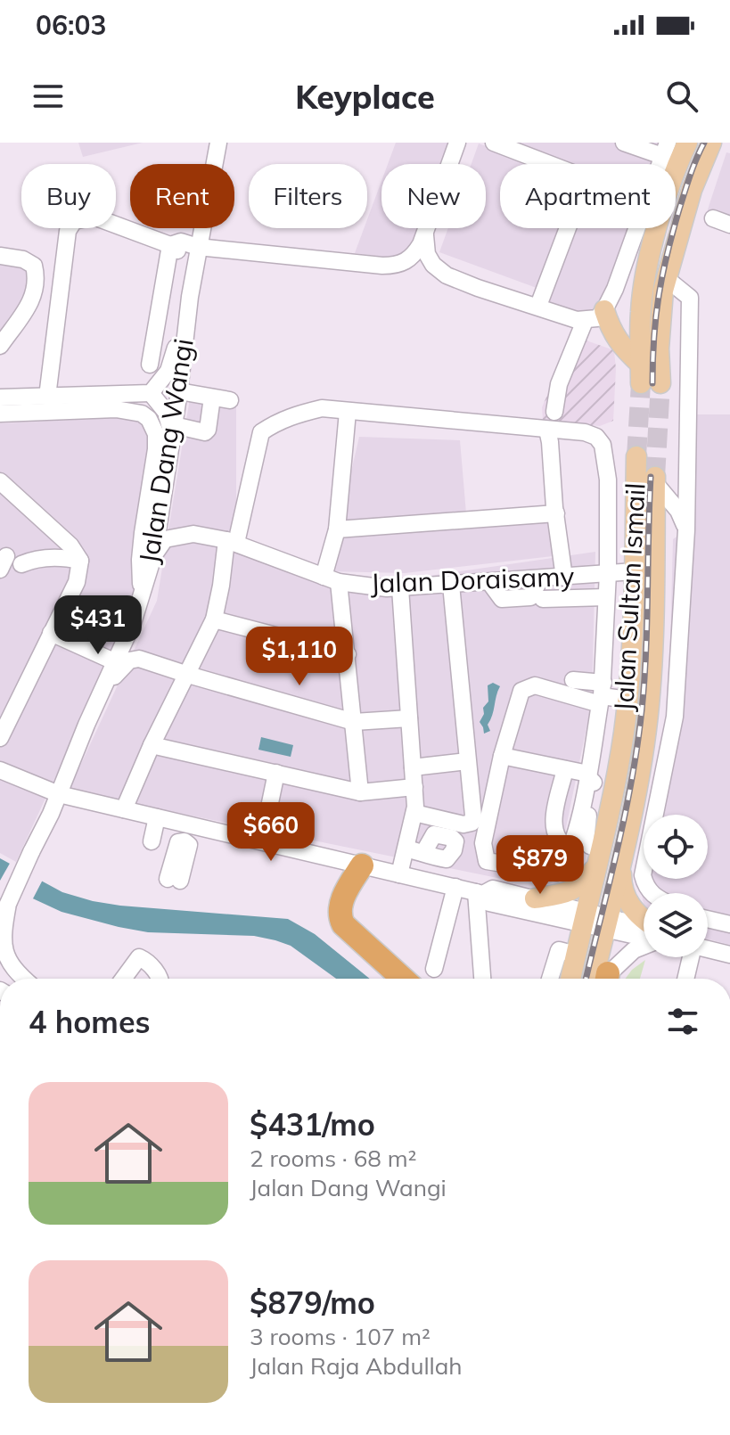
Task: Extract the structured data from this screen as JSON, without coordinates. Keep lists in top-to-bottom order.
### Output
{
  "streets": {
    "main road": ["Jalan Sultan Ismail"],
    "street": ["Jalan Dang Wangi", "Jalan Doraisamy"]
  },
  "crossings": [
    ["Jalan Dang Wangi", "Jalan Doraisamy"],
    ["Jalan Doraisamy", "Jalan Sultan Ismail"]
  ],
  "page": {
    "status": "06:03",
    "header": "Keyplace",
    "chip": [
      "Buy",
      "Rent",
      "Filters",
      "New",
      "Apartment"
    ],
    "price": [
      "$431",
      "$1,110",
      "$660",
      "$879"
    ],
    "heading": "4 homes",
    "list": [
      {
        "name": "$431/mo",
        "note": "2 rooms · 68 m² · Jalan Dang Wangi"
      },
      {
        "name": "$879/mo",
        "note": "3 rooms · 107 m² · Jalan Raja Abdullah"
      }
    ]
  }
}
